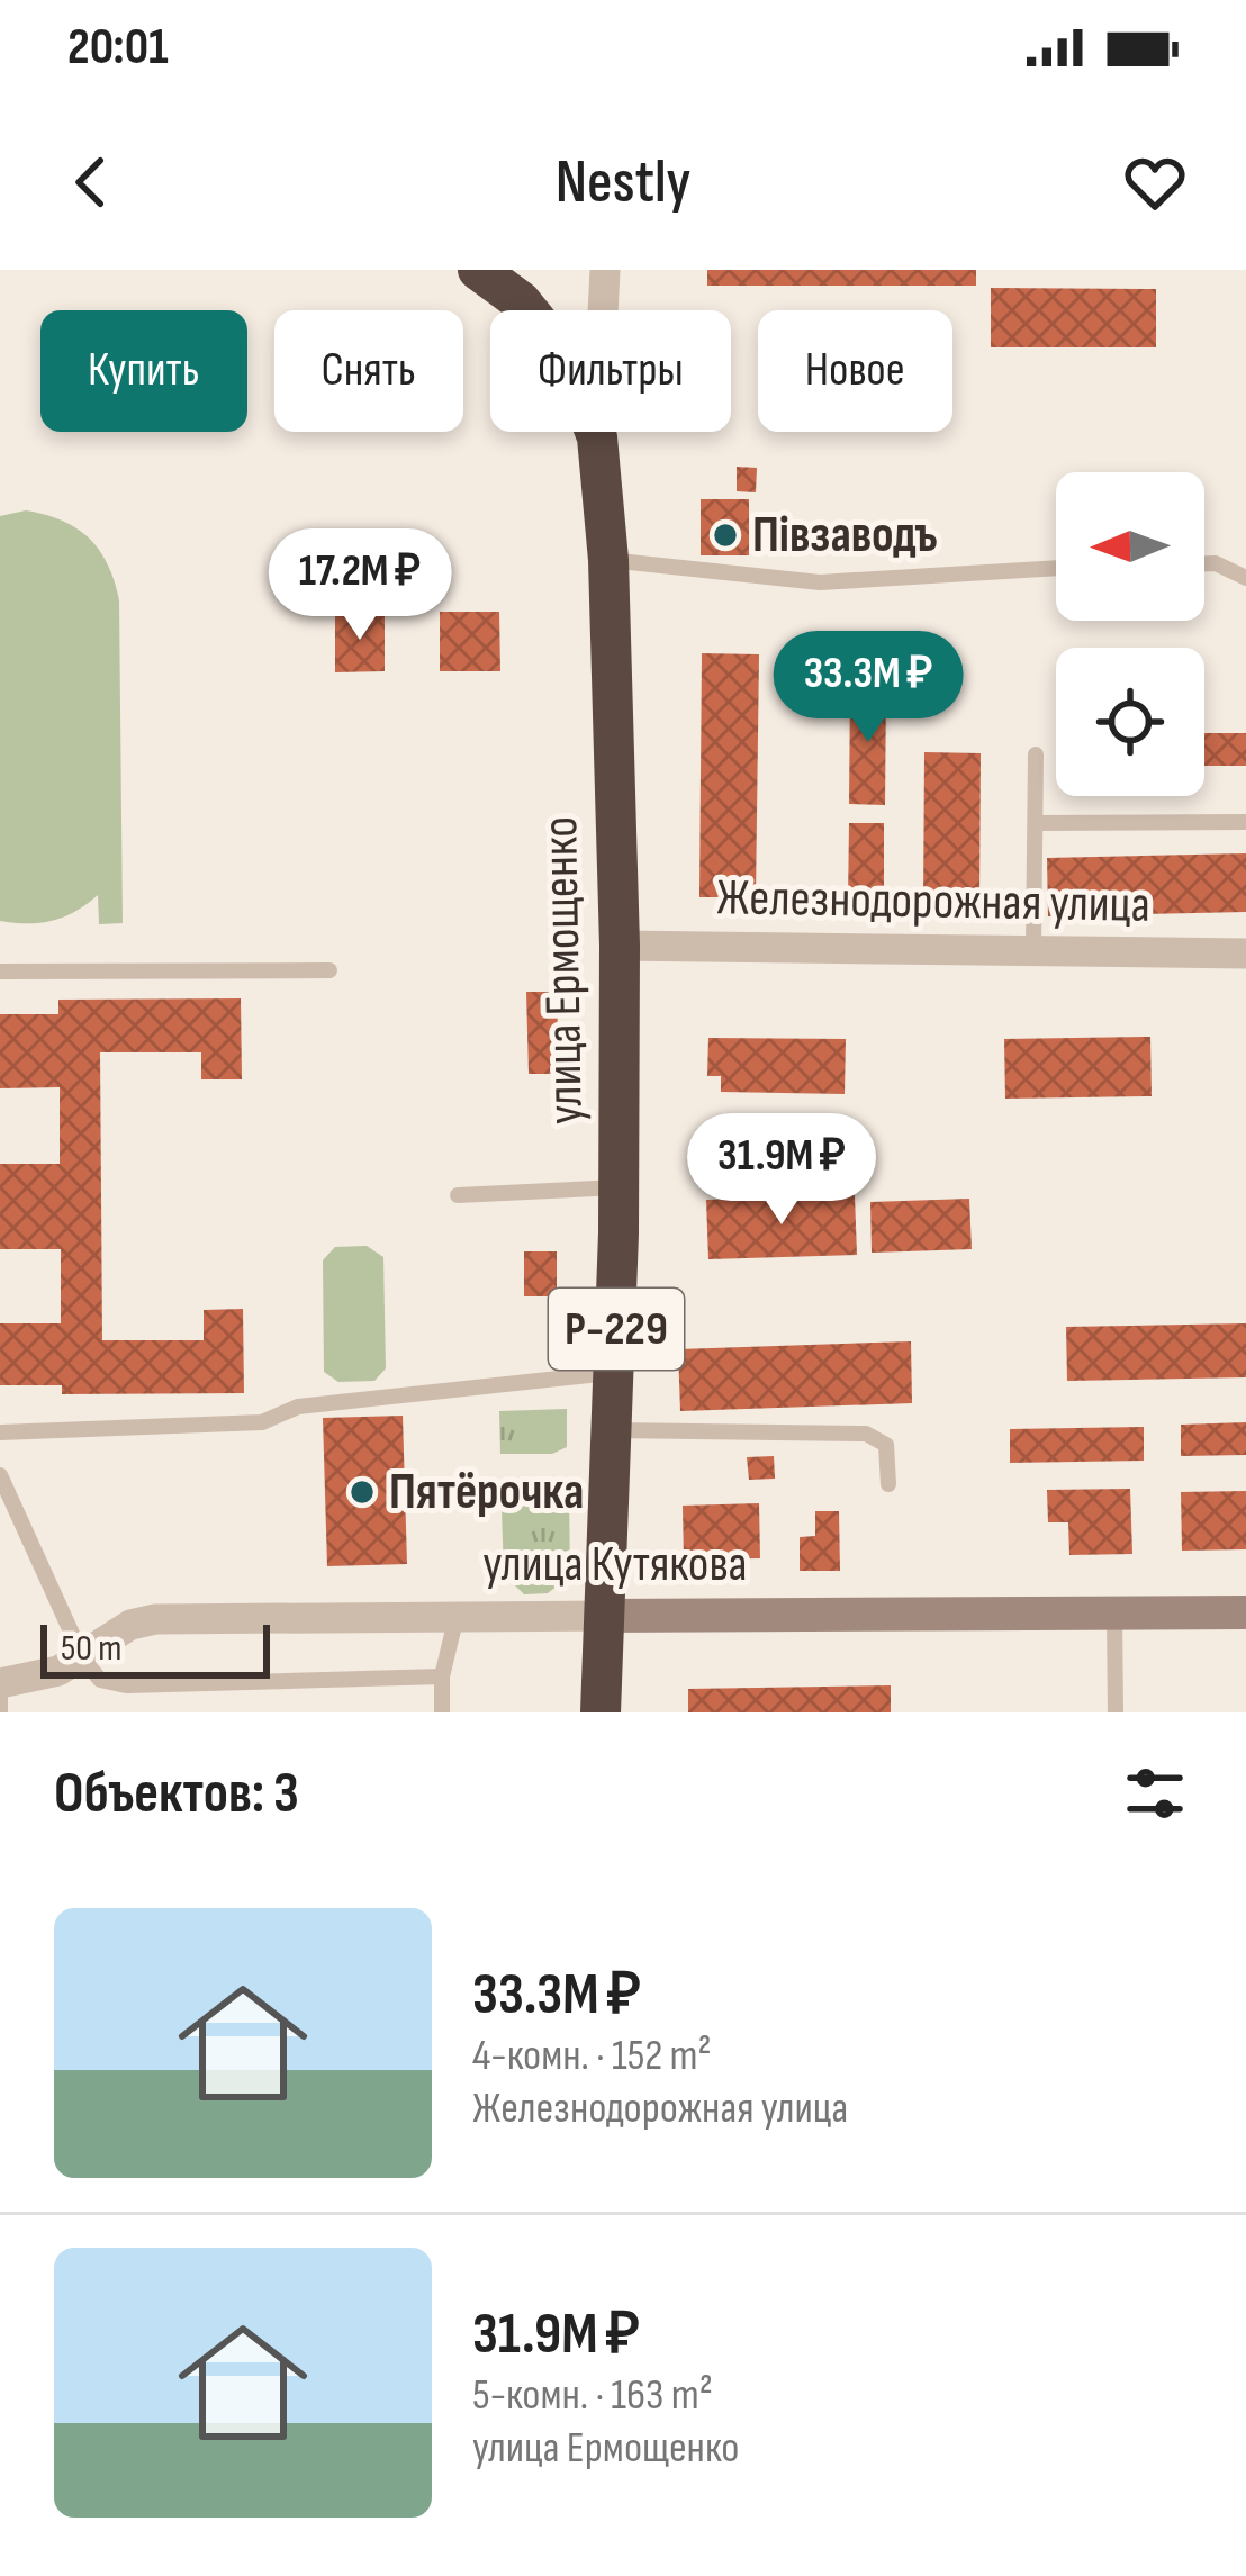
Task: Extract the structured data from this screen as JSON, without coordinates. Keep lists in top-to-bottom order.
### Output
{
  "streets": {
    "highway": ["улица Ермощенко", "Р-229"],
    "main road": ["улица Кутякова"],
    "street": ["Железнодорожная улица"]
  },
  "crossings": [
    ["Железнодорожная улица", "улица Ермощенко"],
    ["улица Ермощенко", "улица Кутякова"]
  ],
  "places": ["Пiвзаводъ", "Пятёрочка"],
  "scale_bar": "50 m",
  "north": "left",
  "page": {
    "status": "20:01",
    "header": "Nestly",
    "chip": [
      "Купить",
      "Снять",
      "Фильтры",
      "Новое"
    ],
    "price": ["17.2M ₽", "33.3M ₽", "31.9M ₽"],
    "scale": "50 m",
    "heading": "Объектов: 3",
    "list": [
      {
        "name": "33.3M ₽",
        "note": "4-комн. · 152 m² · Железнодорожная улица"
      },
      {
        "name": "31.9M ₽",
        "note": "5-комн. · 163 m² · улица Ермощенко"
      }
    ]
  }
}
